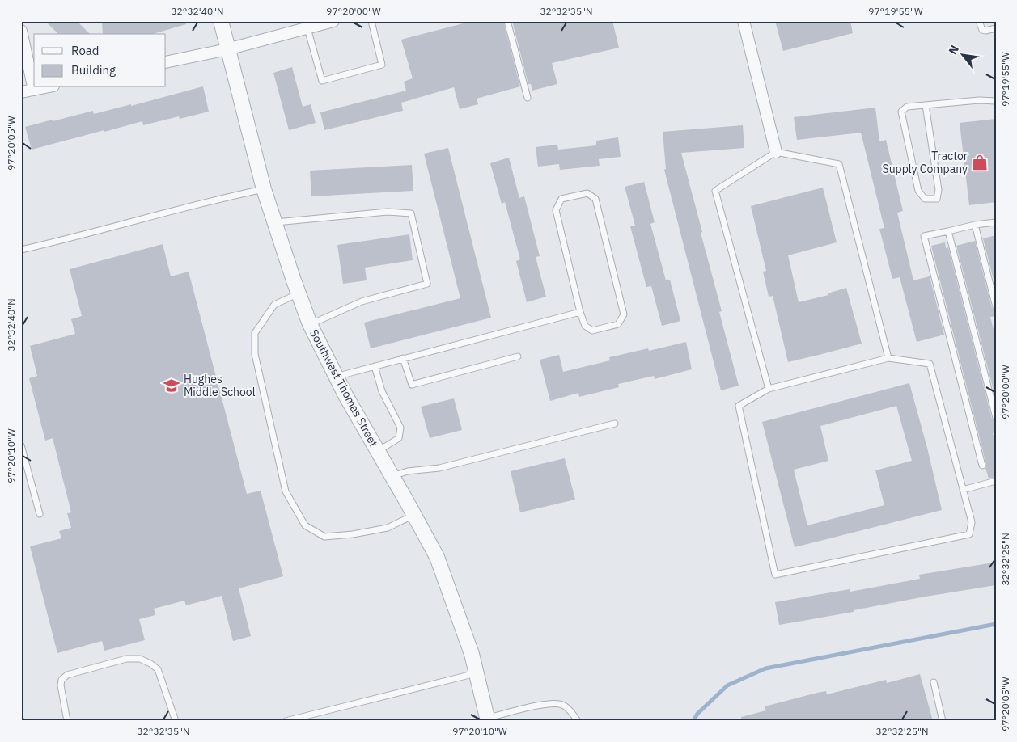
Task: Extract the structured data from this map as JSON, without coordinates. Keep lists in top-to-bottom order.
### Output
{
  "streets": {
    "street": ["Southwest Thomas Street"]
  },
  "places": {
    "shop": ["Tractor Supply Company"],
    "school or university": ["Hughes Middle School"]
  },
  "legend": ["Road", "Building"],
  "north": "top left",
  "coordinates": [
    "32°32'40\"N",
    "97°20'00\"W",
    "32°32'35\"N",
    "97°19'55\"W",
    "97°20'05\"W",
    "97°20'10\"W",
    "32°32'25\"N"
  ]
}
